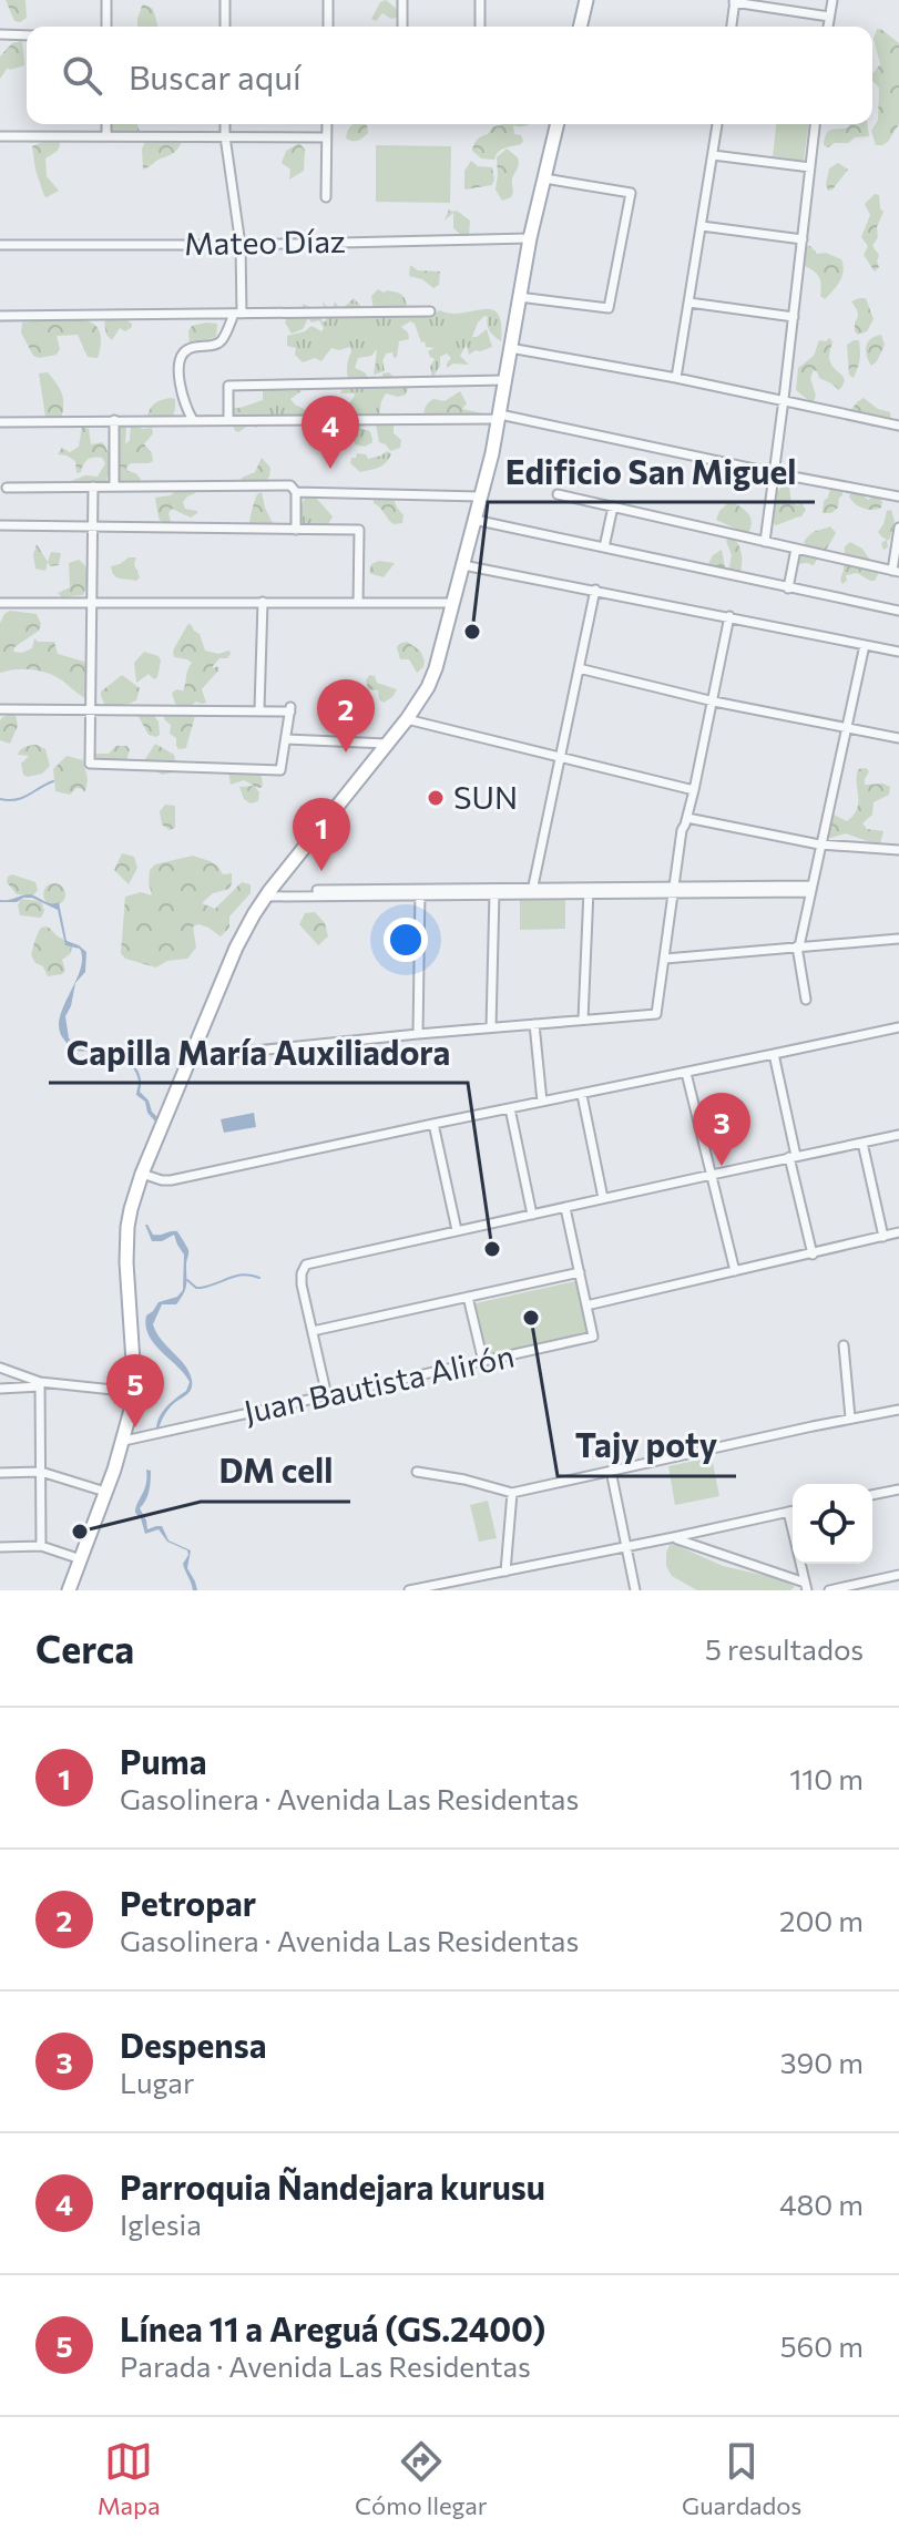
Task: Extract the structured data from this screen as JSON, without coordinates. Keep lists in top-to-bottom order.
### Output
{
  "streets": {
    "street": ["Mateo Díaz", "Juan Bautista Alirón"]
  },
  "places": [
    "Edificio San Miguel",
    "SUN",
    "Capilla María Auxiliadora",
    "Tajy poty",
    "DM cell"
  ],
  "page": {
    "search": "Buscar aquí",
    "pins": [
      "4",
      "2",
      "1",
      "3",
      "5"
    ],
    "heading": ["Cerca", "5 resultados"],
    "list": [
      {
        "mark": "1",
        "name": "Puma",
        "note": "Gasolinera · Avenida Las Residentas",
        "value": "110 m"
      },
      {
        "mark": "2",
        "name": "Petropar",
        "note": "Gasolinera · Avenida Las Residentas",
        "value": "200 m"
      },
      {
        "mark": "3",
        "name": "Despensa",
        "note": "Lugar",
        "value": "390 m"
      },
      {
        "mark": "4",
        "name": "Parroquia Ñandejara kurusu",
        "note": "Iglesia",
        "value": "480 m"
      },
      {
        "mark": "5",
        "name": "Línea 11 a Areguá (GS.2400)",
        "note": "Parada · Avenida Las Residentas",
        "value": "560 m"
      }
    ],
    "nav": ["Mapa", "Cómo llegar", "Guardados"]
  }
}
